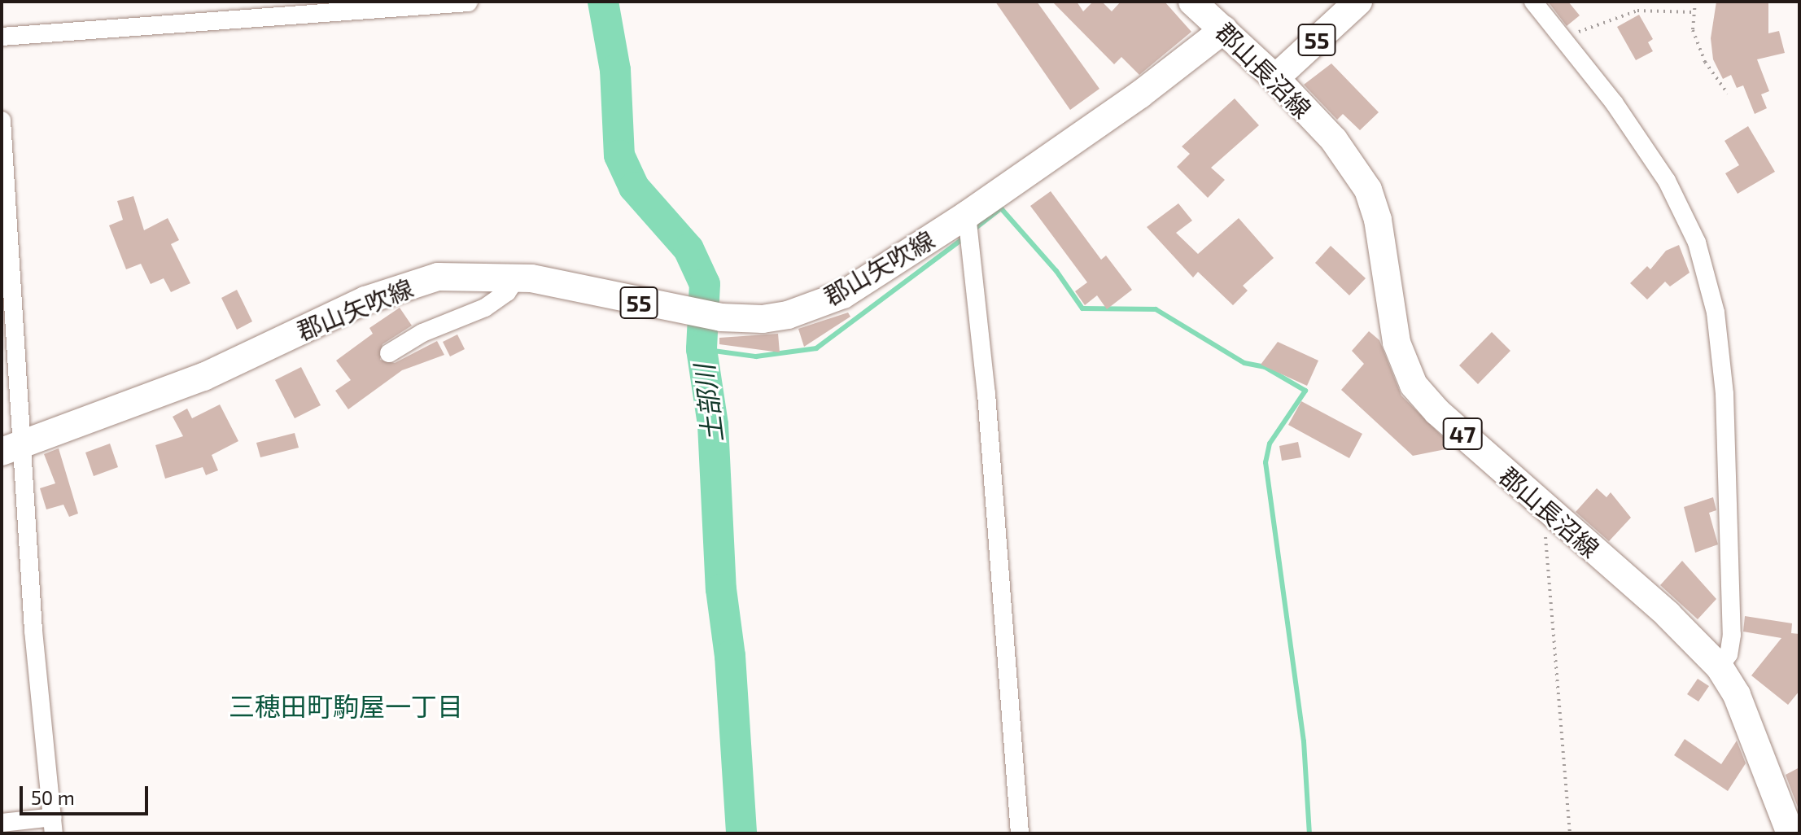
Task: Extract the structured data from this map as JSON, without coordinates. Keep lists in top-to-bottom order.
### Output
{
  "streets": {
    "main road": [
      "55",
      "郡山長沼線",
      "郡山矢吹線",
      "47"
    ]
  },
  "crossings": [
    ["55", "郡山長沼線"],
    ["郡山長沼線", "郡山矢吹線"]
  ],
  "districts": ["三穂田町駒屋一丁目"],
  "water": ["土部川"],
  "scale_bar": "50 m"
}
